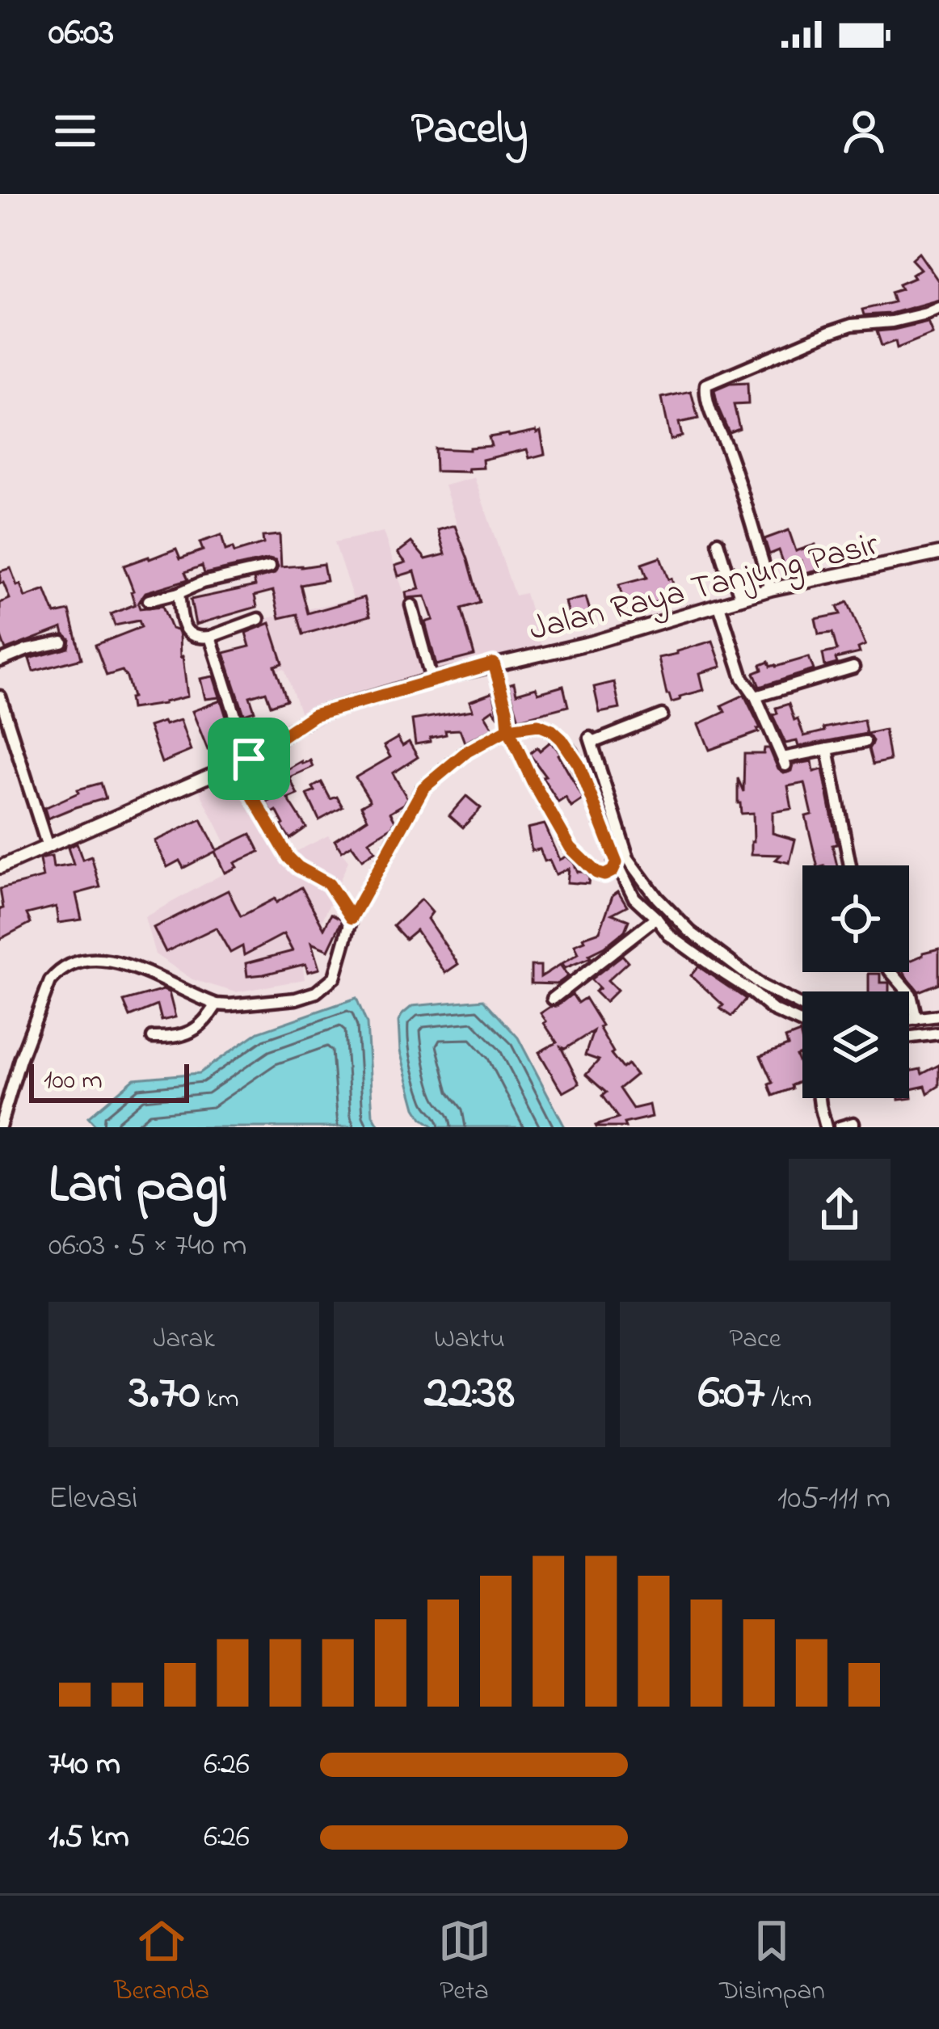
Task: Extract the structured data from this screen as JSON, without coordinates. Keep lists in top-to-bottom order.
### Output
{
  "streets": {
    "street": ["Jalan Raya Tanjung Pasir"]
  },
  "scale_bar": "100 m",
  "page": {
    "status": "06:03",
    "header": "Pacely",
    "scale": "100 m",
    "heading": ["Lari pagi", "06:03 · 5 × 740 m"],
    "stats": [
      ["Jarak", "3.70 km"],
      ["Waktu", "22:38"],
      ["Pace", "6:07 /km"]
    ],
    "chart": ["Elevasi", "105–111 m"],
    "list": [
      {
        "name": "740 m",
        "note": "6:26"
      },
      {
        "name": "1.5 km",
        "note": "6:26"
      }
    ],
    "tabs": ["Beranda", "Peta", "Disimpan"]
  }
}
